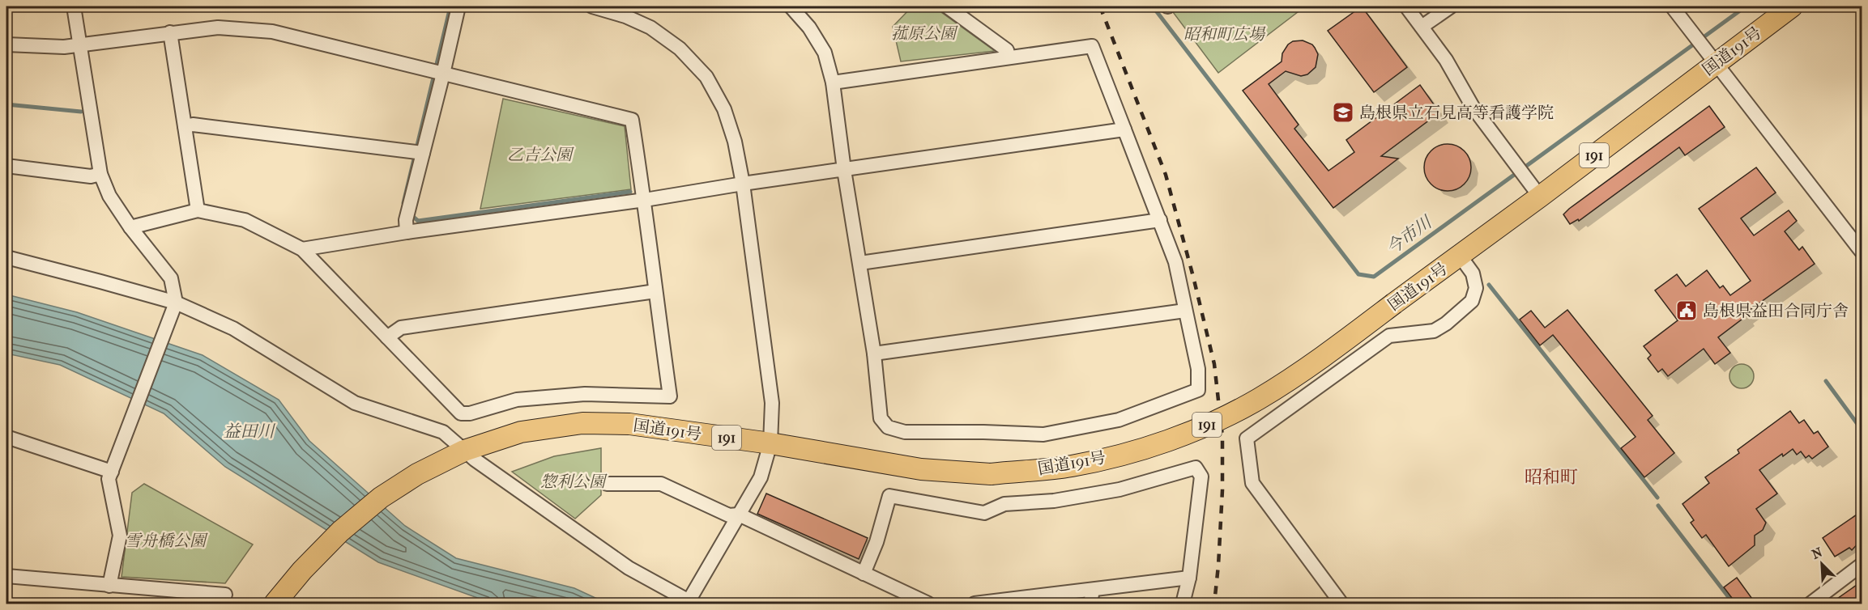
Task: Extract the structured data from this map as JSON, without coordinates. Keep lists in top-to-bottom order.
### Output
{
  "streets": {
    "highway": ["国道191号", "191"]
  },
  "districts": ["昭和町"],
  "water": ["今市川", "益田川"],
  "parks": [
    "菰原公園",
    "昭和町広場",
    "乙吉公園",
    "惣利公園",
    "雪舟橋公園"
  ],
  "places": {
    "school or university": ["島根県立石見高等看護学院"],
    "public building": ["島根県益田合同庁舎"]
  },
  "north": "top left"
}
